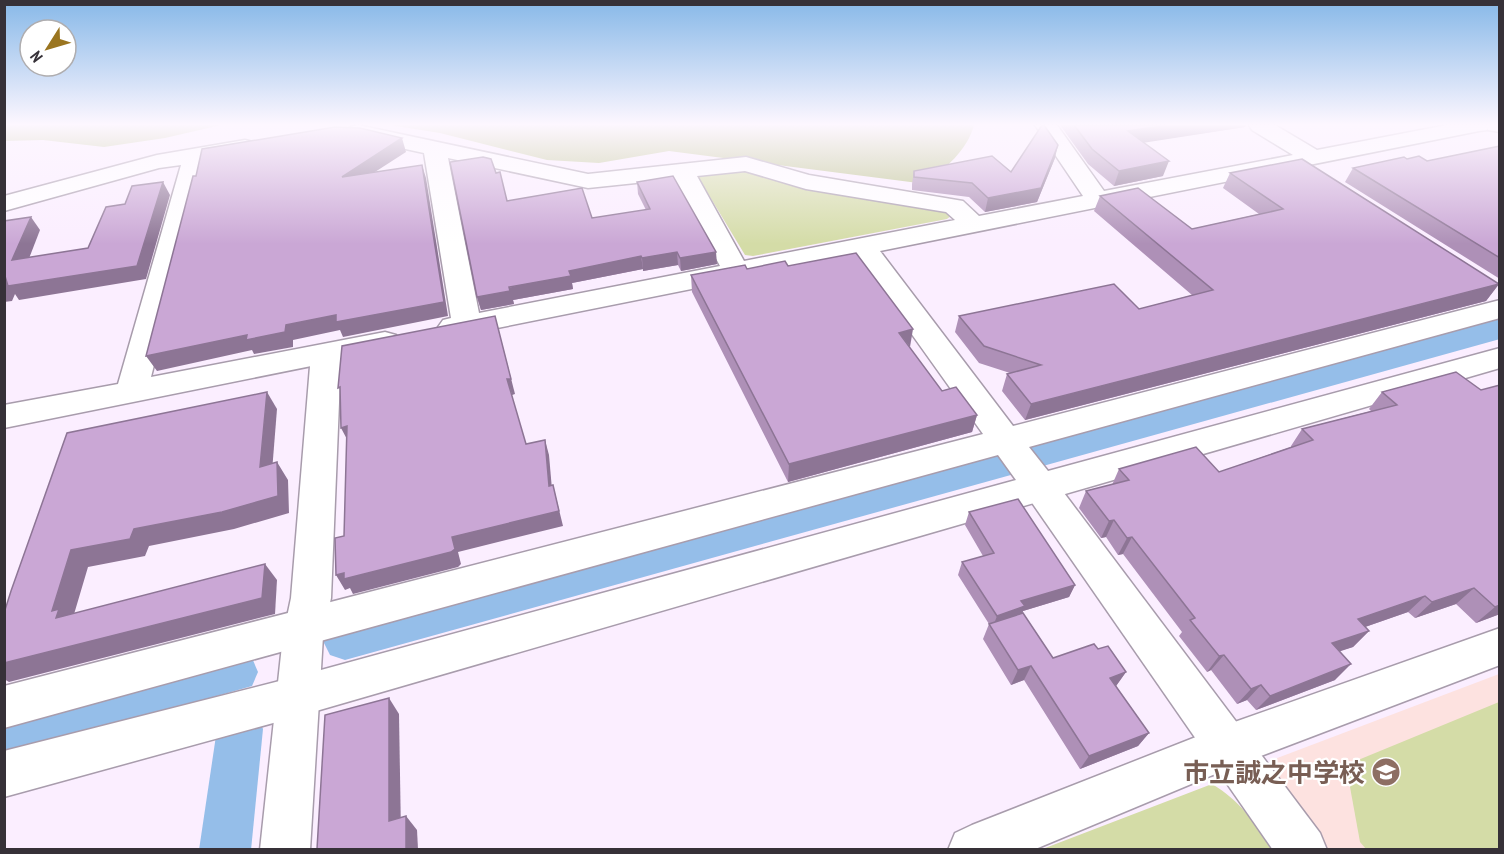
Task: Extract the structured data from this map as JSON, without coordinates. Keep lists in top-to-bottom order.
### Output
{
  "places": {
    "school or university": ["市立誠之中学校"]
  },
  "north": "bottom left"
}
